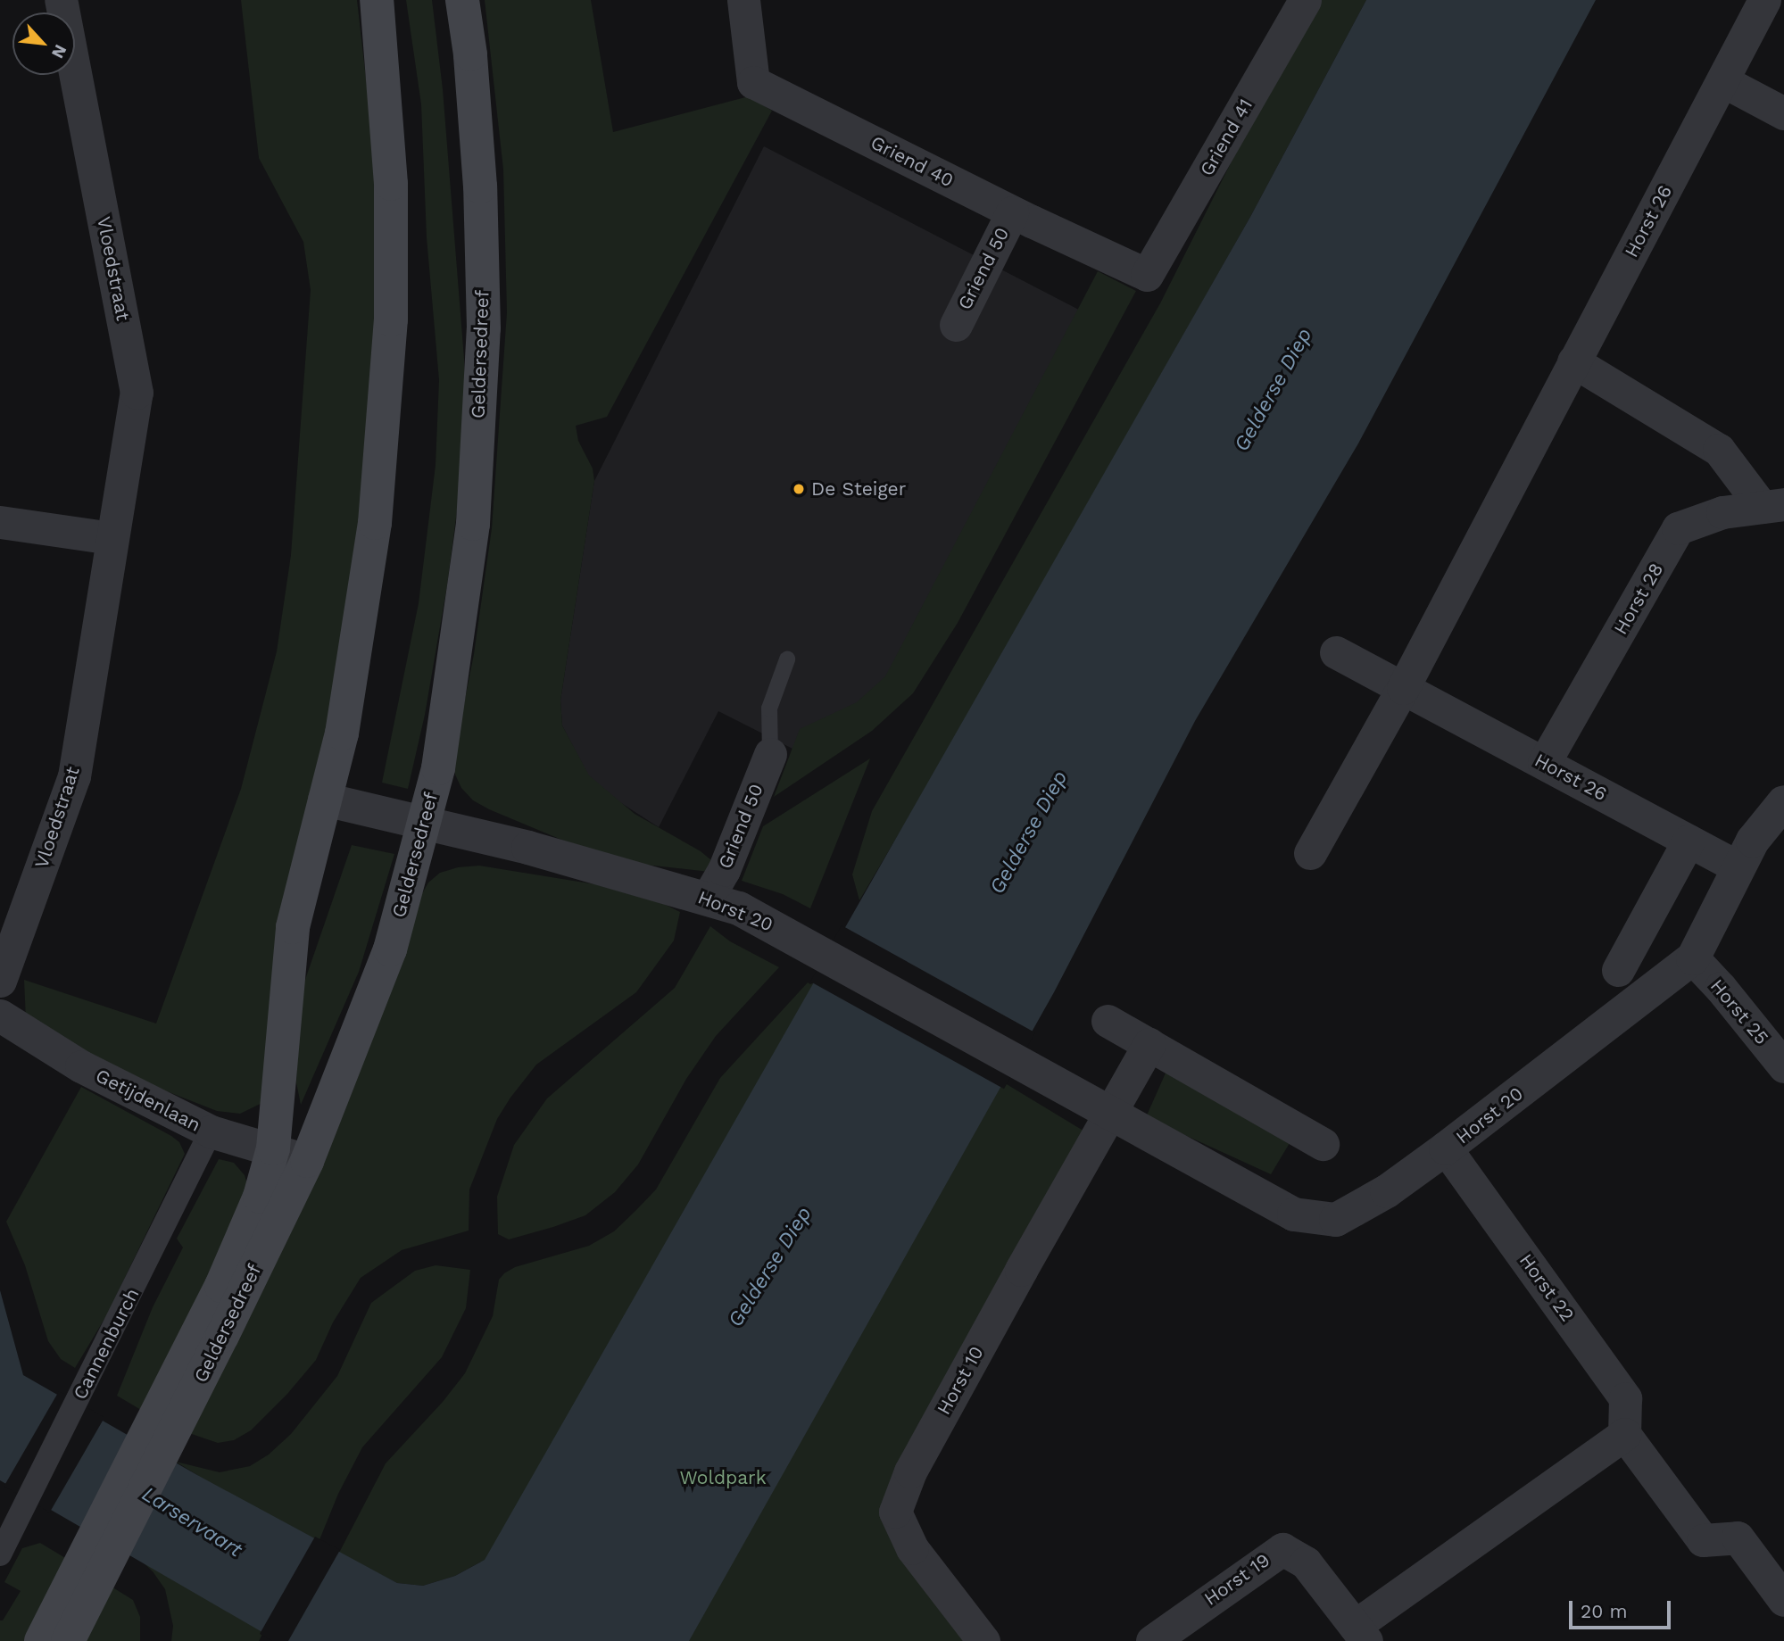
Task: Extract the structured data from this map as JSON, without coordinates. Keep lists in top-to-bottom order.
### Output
{
  "streets": {
    "main road": ["Geldersedreef"],
    "street": [
      "Griend 41",
      "Griend 40",
      "Horst 26",
      "Vloedstraat",
      "Griend 50",
      "Horst 28",
      "Horst 20",
      "Horst 25",
      "Getijdenlaan",
      "Horst 22",
      "Cannenburch",
      "Horst 10",
      "Horst 19"
    ]
  },
  "crossings": [
    ["Griend 41", "Griend 40"],
    ["Griend 40", "Griend 50"],
    ["Horst 26", "Horst 28"],
    ["Horst 26", "Horst 20"],
    ["Griend 50", "Horst 20"],
    ["Geldersedreef", "Horst 20"],
    ["Geldersedreef", "Getijdenlaan"],
    ["Horst 20", "Horst 25"],
    ["Horst 20", "Horst 22"],
    ["Horst 20", "Horst 10"],
    ["Getijdenlaan", "Cannenburch"]
  ],
  "water": ["Gelderse Diep", "Larservaart"],
  "parks": ["Woldpark"],
  "places": ["De Steiger"],
  "scale_bar": "20 m",
  "north": "bottom right"
}
